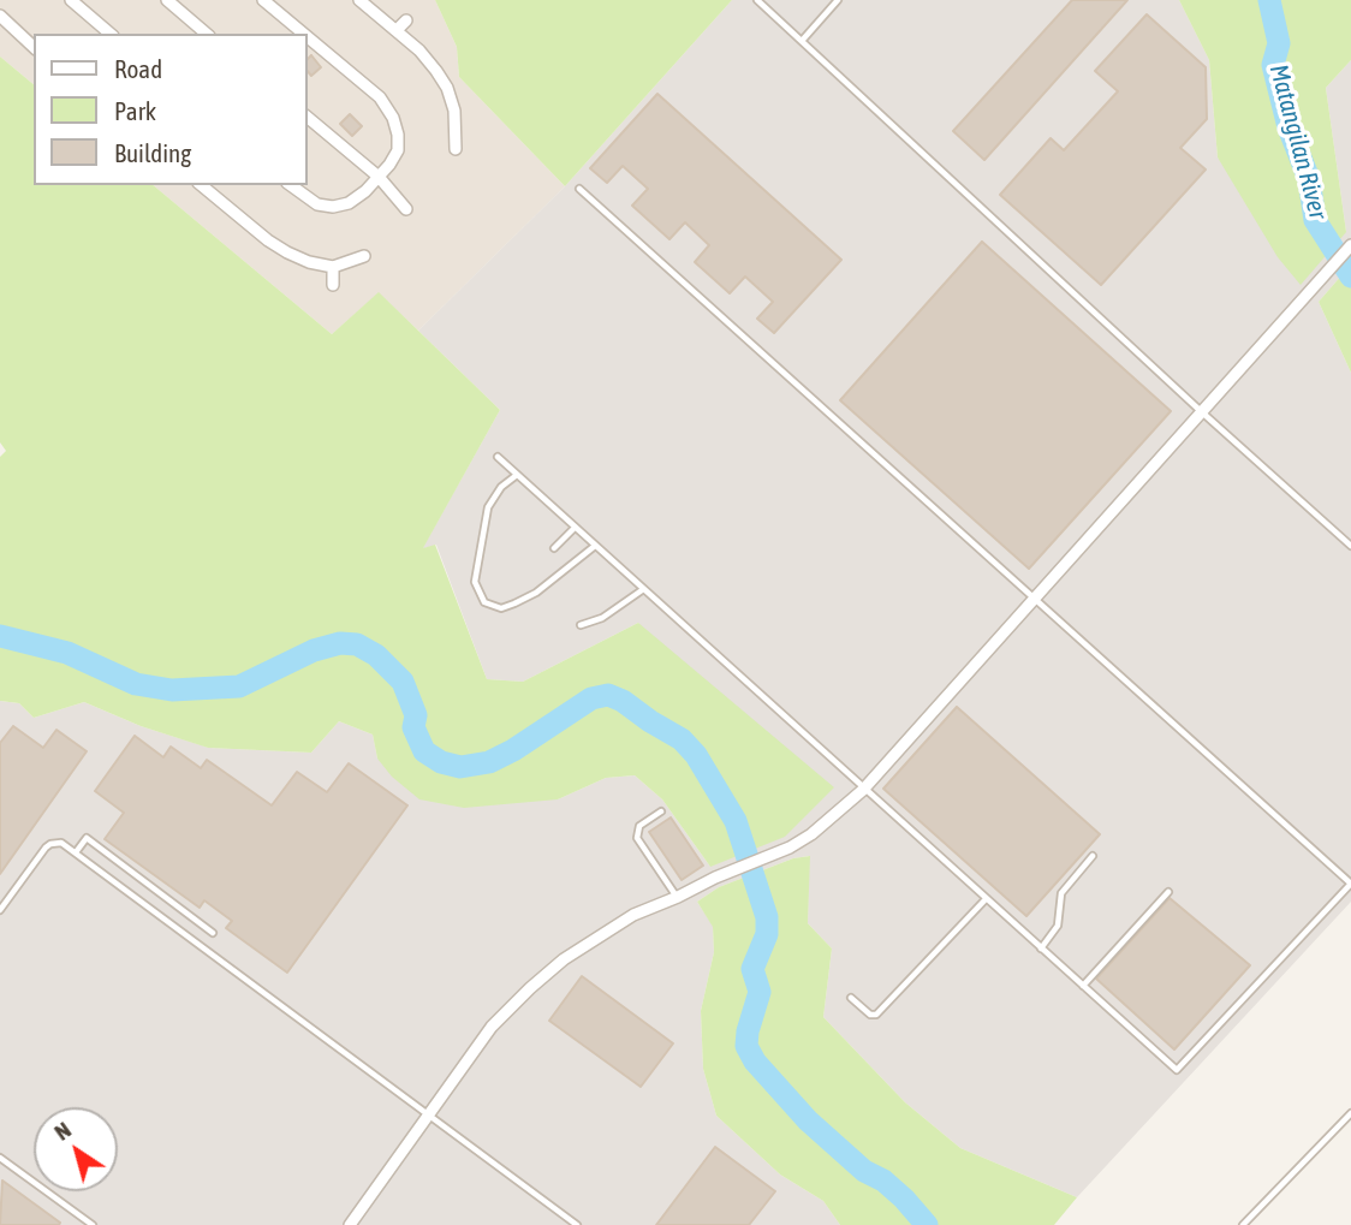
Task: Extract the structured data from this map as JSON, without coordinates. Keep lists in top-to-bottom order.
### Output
{
  "water": ["Matangilan River"],
  "legend": ["Road", "Park", "Building"],
  "north": "top left"
}
